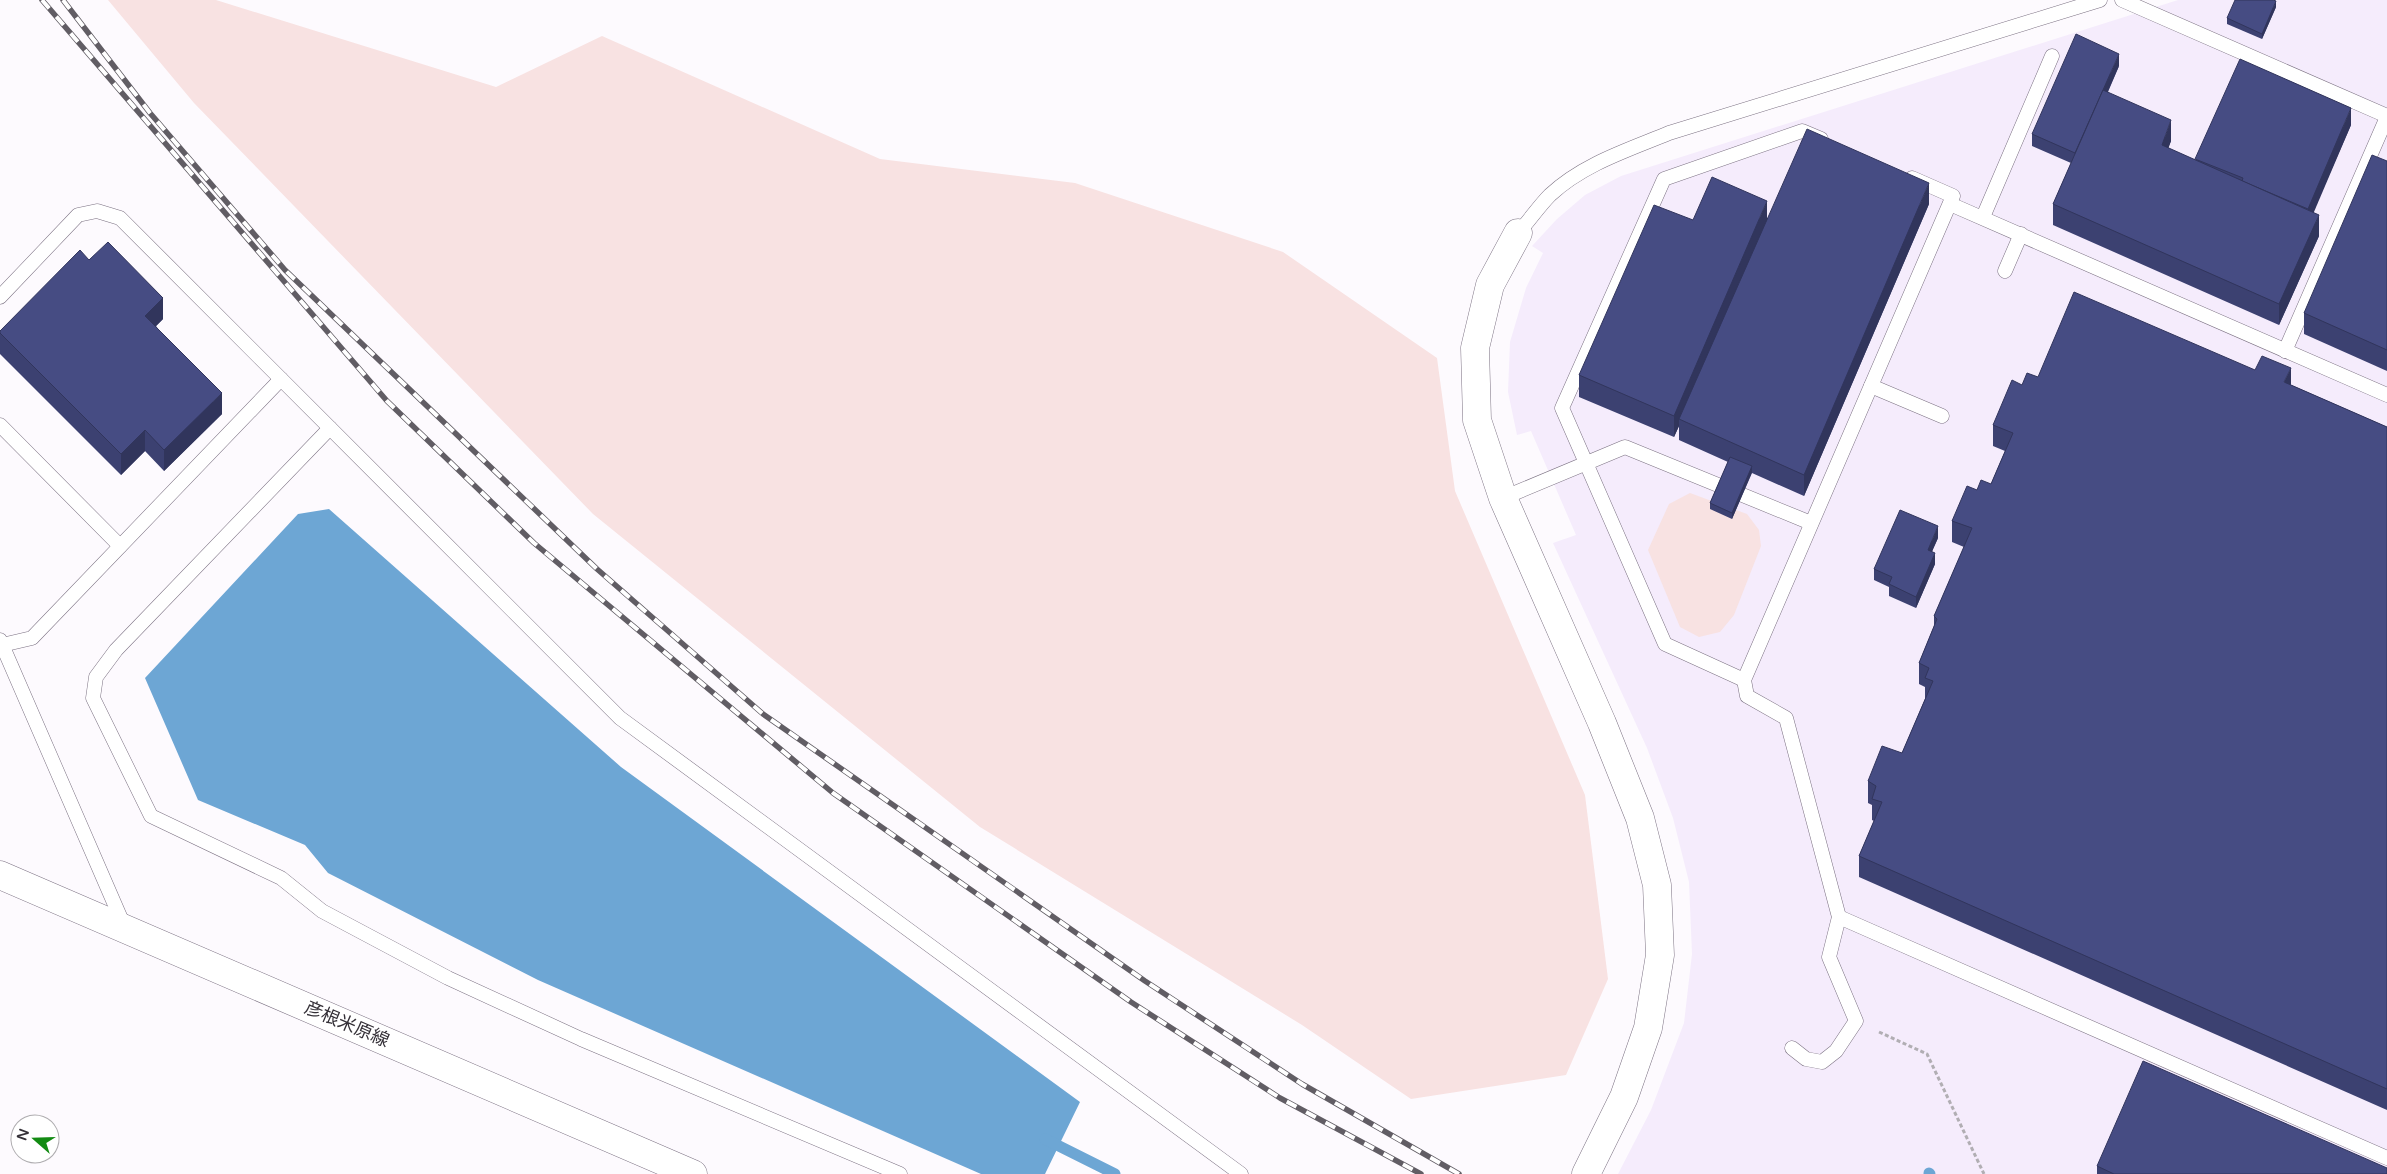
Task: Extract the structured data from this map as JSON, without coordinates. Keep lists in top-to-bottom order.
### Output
{
  "streets": {
    "street": ["彦根米原線"]
  },
  "north": "left"
}
